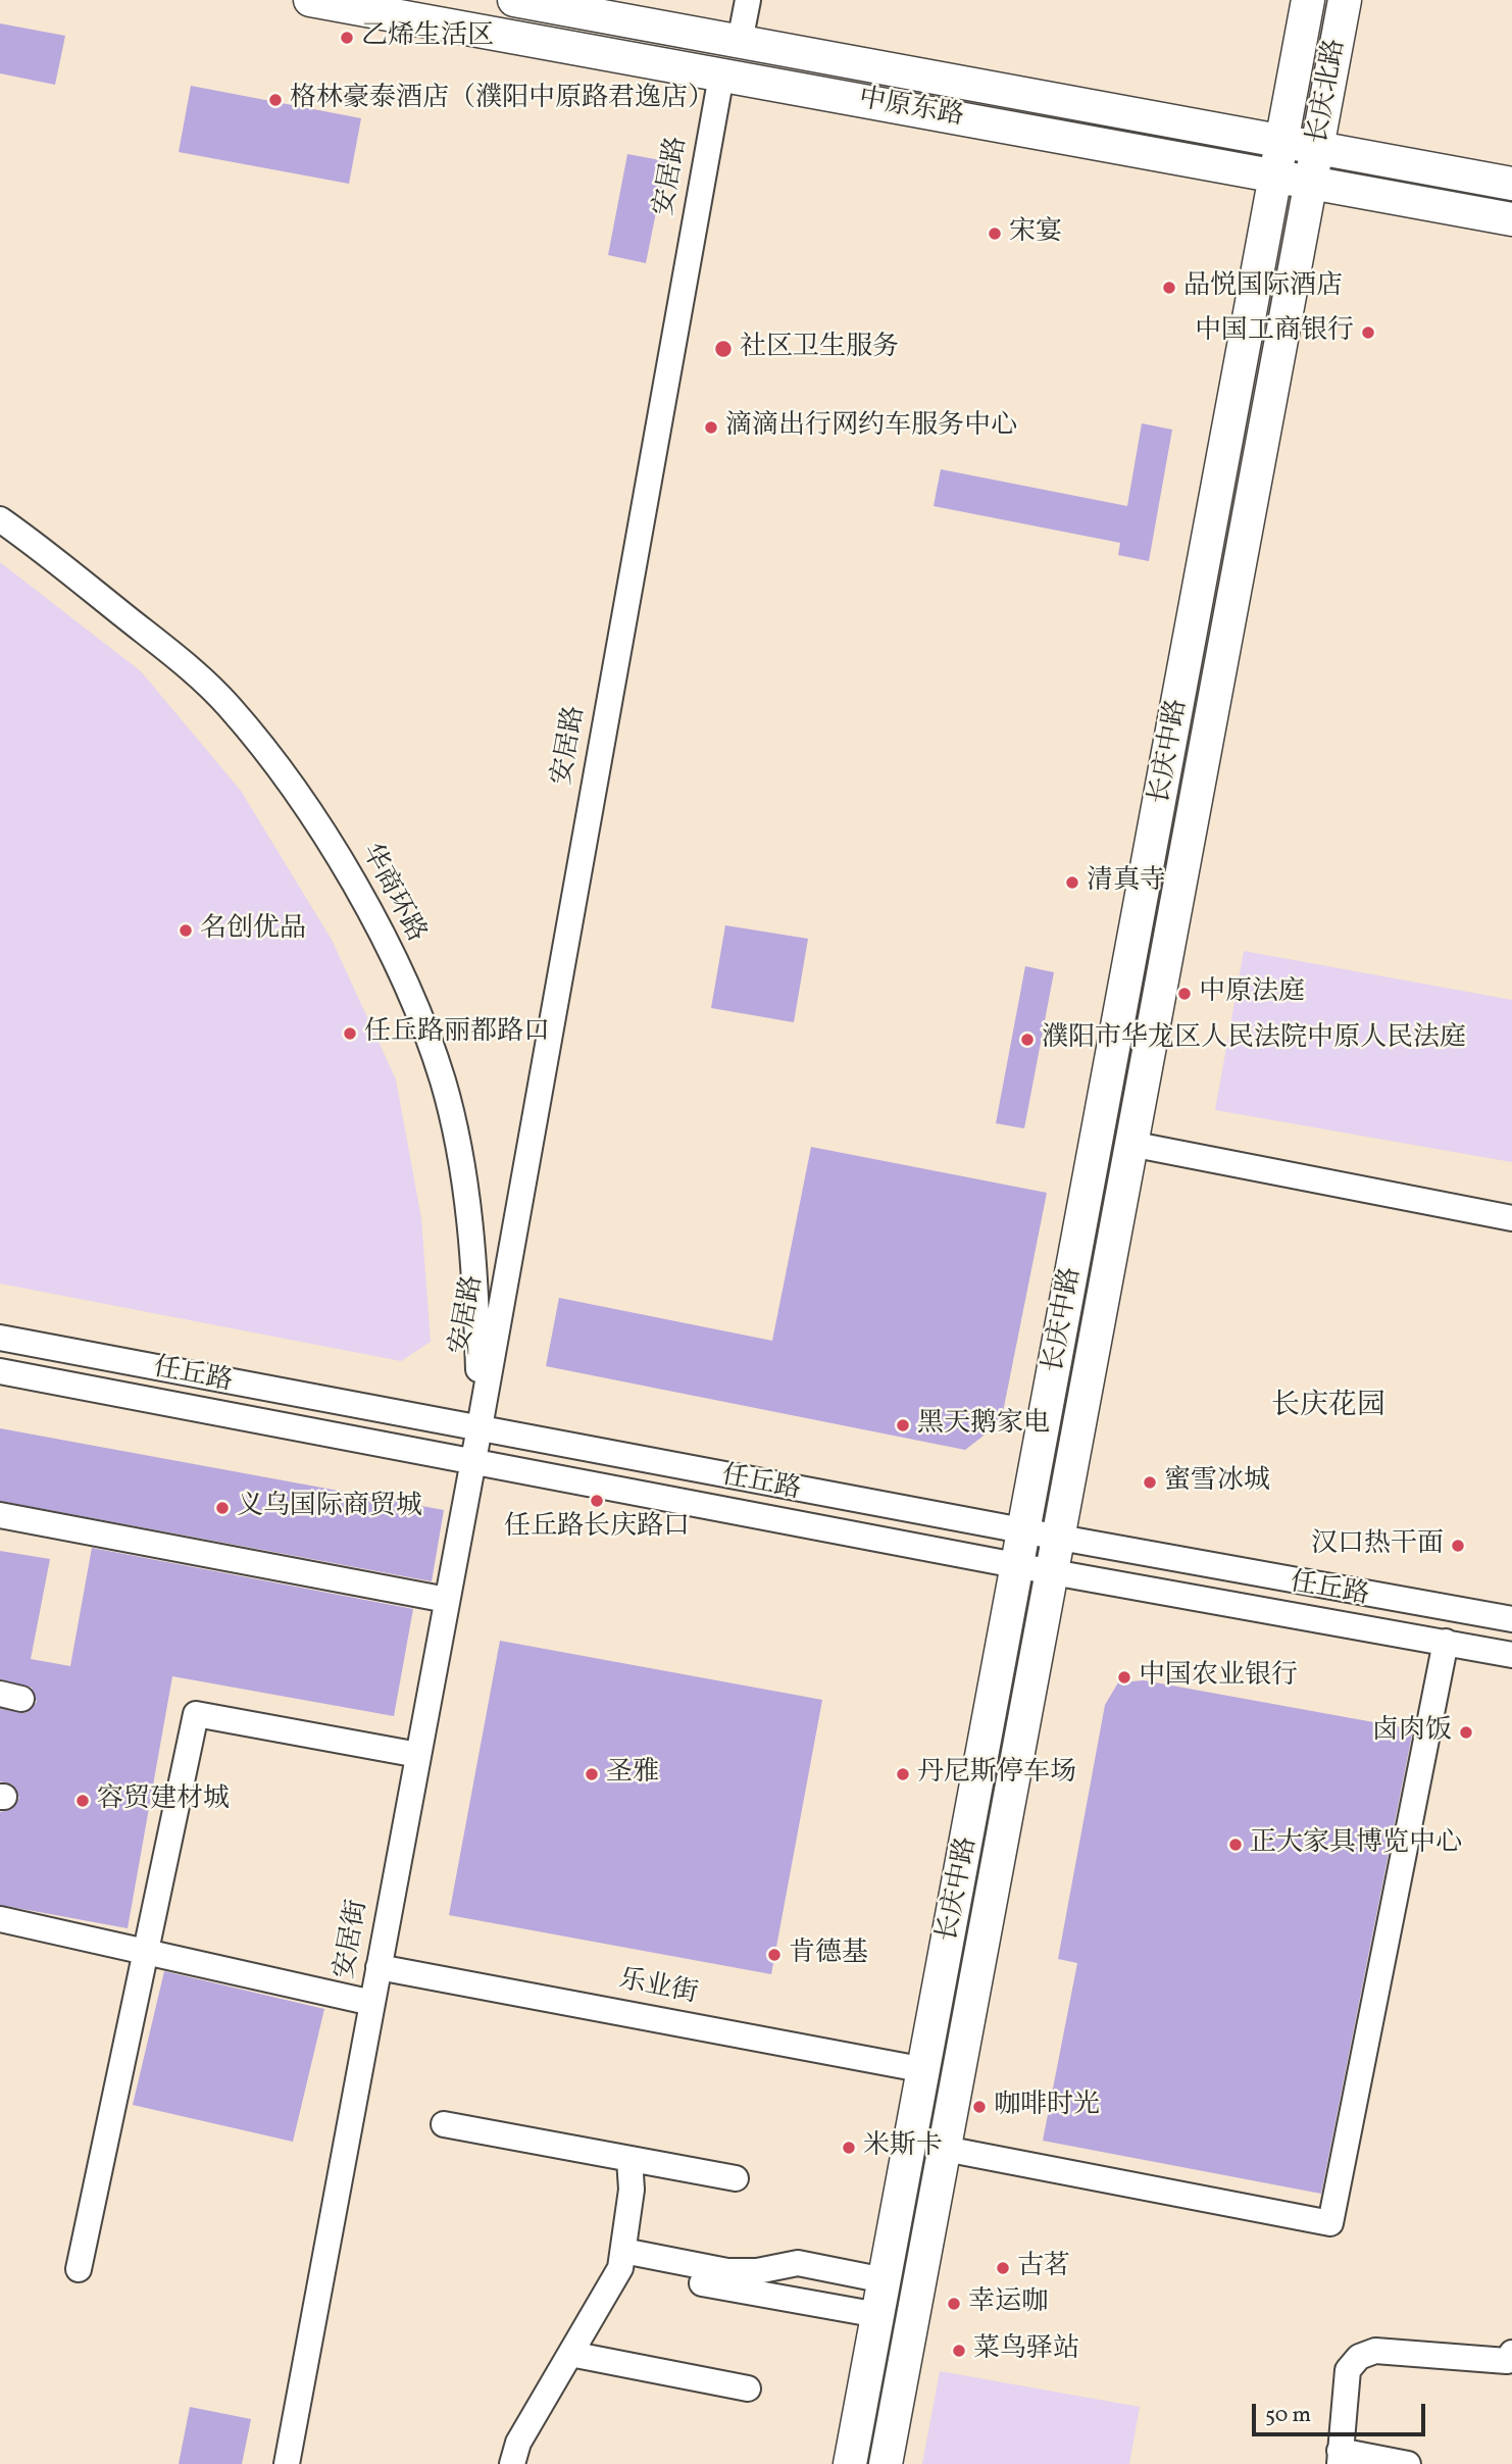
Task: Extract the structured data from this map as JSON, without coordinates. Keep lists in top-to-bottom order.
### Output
{
  "streets": {
    "main road": ["长庆北路", "中原东路", "长庆中路"],
    "street": [
      "安居路",
      "华商环路",
      "任丘路",
      "安居街",
      "乐业街"
    ]
  },
  "crossings": [
    ["长庆北路", "中原东路"],
    ["长庆北路", "长庆中路"],
    ["中原东路", "安居路"],
    ["中原东路", "长庆中路"],
    ["安居路", "华商环路"],
    ["安居路", "任丘路"],
    ["安居路", "安居街"],
    ["长庆中路", "任丘路"],
    ["长庆中路", "乐业街"],
    ["华商环路", "任丘路"],
    ["华商环路", "安居街"],
    ["任丘路", "安居街"],
    ["安居街", "乐业街"]
  ],
  "districts": ["长庆花园"],
  "places": [
    "乙烯生活区",
    "格林豪泰酒店（濮阳中原路君逸店）",
    "宋宴",
    "品悦国际酒店",
    "中国工商银行",
    "社区卫生服务",
    "滴滴出行网约车服务中心",
    "清真寺",
    "名创优品",
    "中原法庭",
    "任丘路丽都路口",
    "濮阳市华龙区人民法院中原人民法庭",
    "黑天鹅家电",
    "蜜雪冰城",
    "任丘路长庆路口",
    "义乌国际商贸城",
    "汉口热干面",
    "中国农业银行",
    "卤肉饭",
    "圣雅",
    "丹尼斯停车场",
    "容贸建材城",
    "正大家具博览中心",
    "肯德基",
    "咖啡时光",
    "米斯卡",
    "古茗",
    "幸运咖",
    "菜鸟驿站"
  ],
  "scale_bar": "50 m"
}
